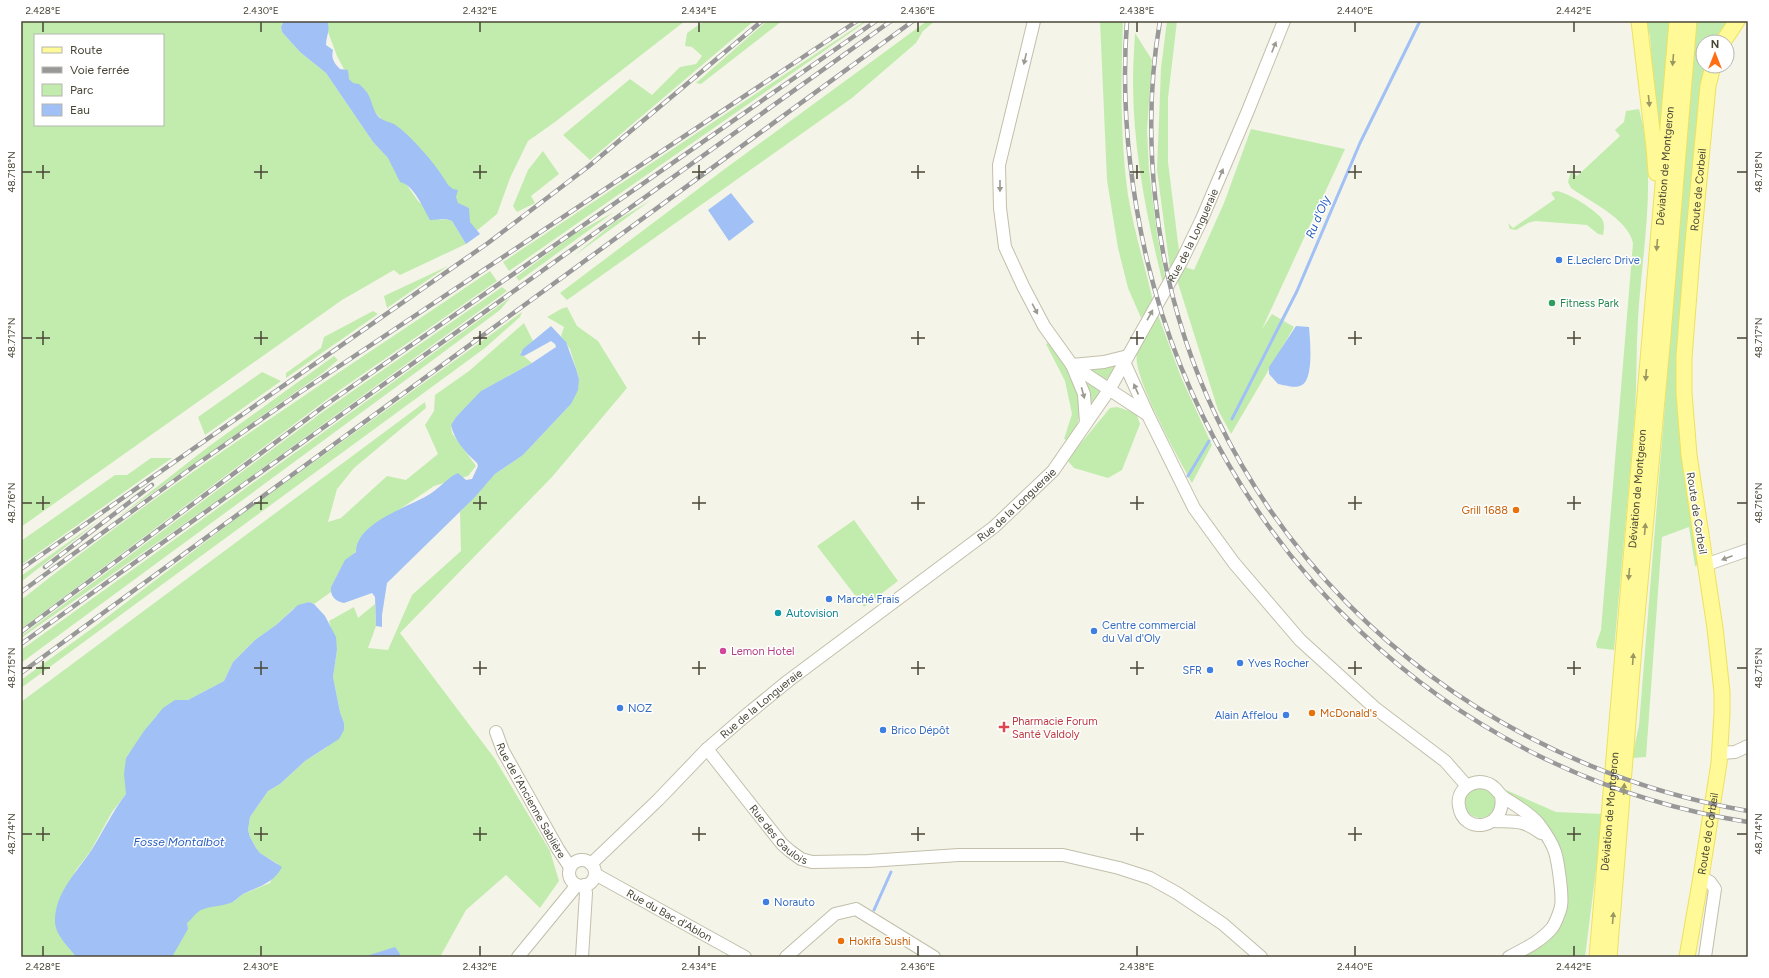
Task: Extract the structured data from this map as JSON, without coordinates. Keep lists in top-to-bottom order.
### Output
{
  "streets": {
    "main road": ["Déviation de Montgeron", "Route de Corbeil"],
    "street": [
      "Rue de la Longueraie",
      "Rue de l'Ancienne Sablière",
      "Rue des Gaulois",
      "Rue du Bac d'Ablon"
    ]
  },
  "crossings": [
    ["Rue de la Longueraie", "Rue de l'Ancienne Sablière"],
    ["Rue de la Longueraie", "Rue des Gaulois"],
    ["Rue de la Longueraie", "Rue du Bac d'Ablon"],
    ["Rue de l'Ancienne Sablière", "Rue du Bac d'Ablon"]
  ],
  "water": ["Ru d'Oly", "Fosse Montalbot"],
  "places": {
    "other": [
      "E.Leclerc Drive",
      "Fitness Park",
      "Grill 1688",
      "Marché Frais",
      "Autovision",
      "Centre commercial du Val d'Oly",
      "Lemon Hotel",
      "Yves Rocher",
      "SFR",
      "NOZ",
      "McDonald's",
      "Alain Affelou",
      "Brico Dépôt",
      "Norauto",
      "Hokifa Sushi"
    ],
    "health": ["Pharmacie Forum Santé Valdoly"]
  },
  "legend": [
    "Route",
    "Voie ferrée",
    "Parc",
    "Eau"
  ],
  "north": "top",
  "coordinates": [
    "2.428°E",
    "2.430°E",
    "2.432°E",
    "2.434°E",
    "2.436°E",
    "2.438°E",
    "2.440°E",
    "2.442°E",
    "48.718°N",
    "48.717°N",
    "48.716°N",
    "48.715°N",
    "48.714°N"
  ]
}
